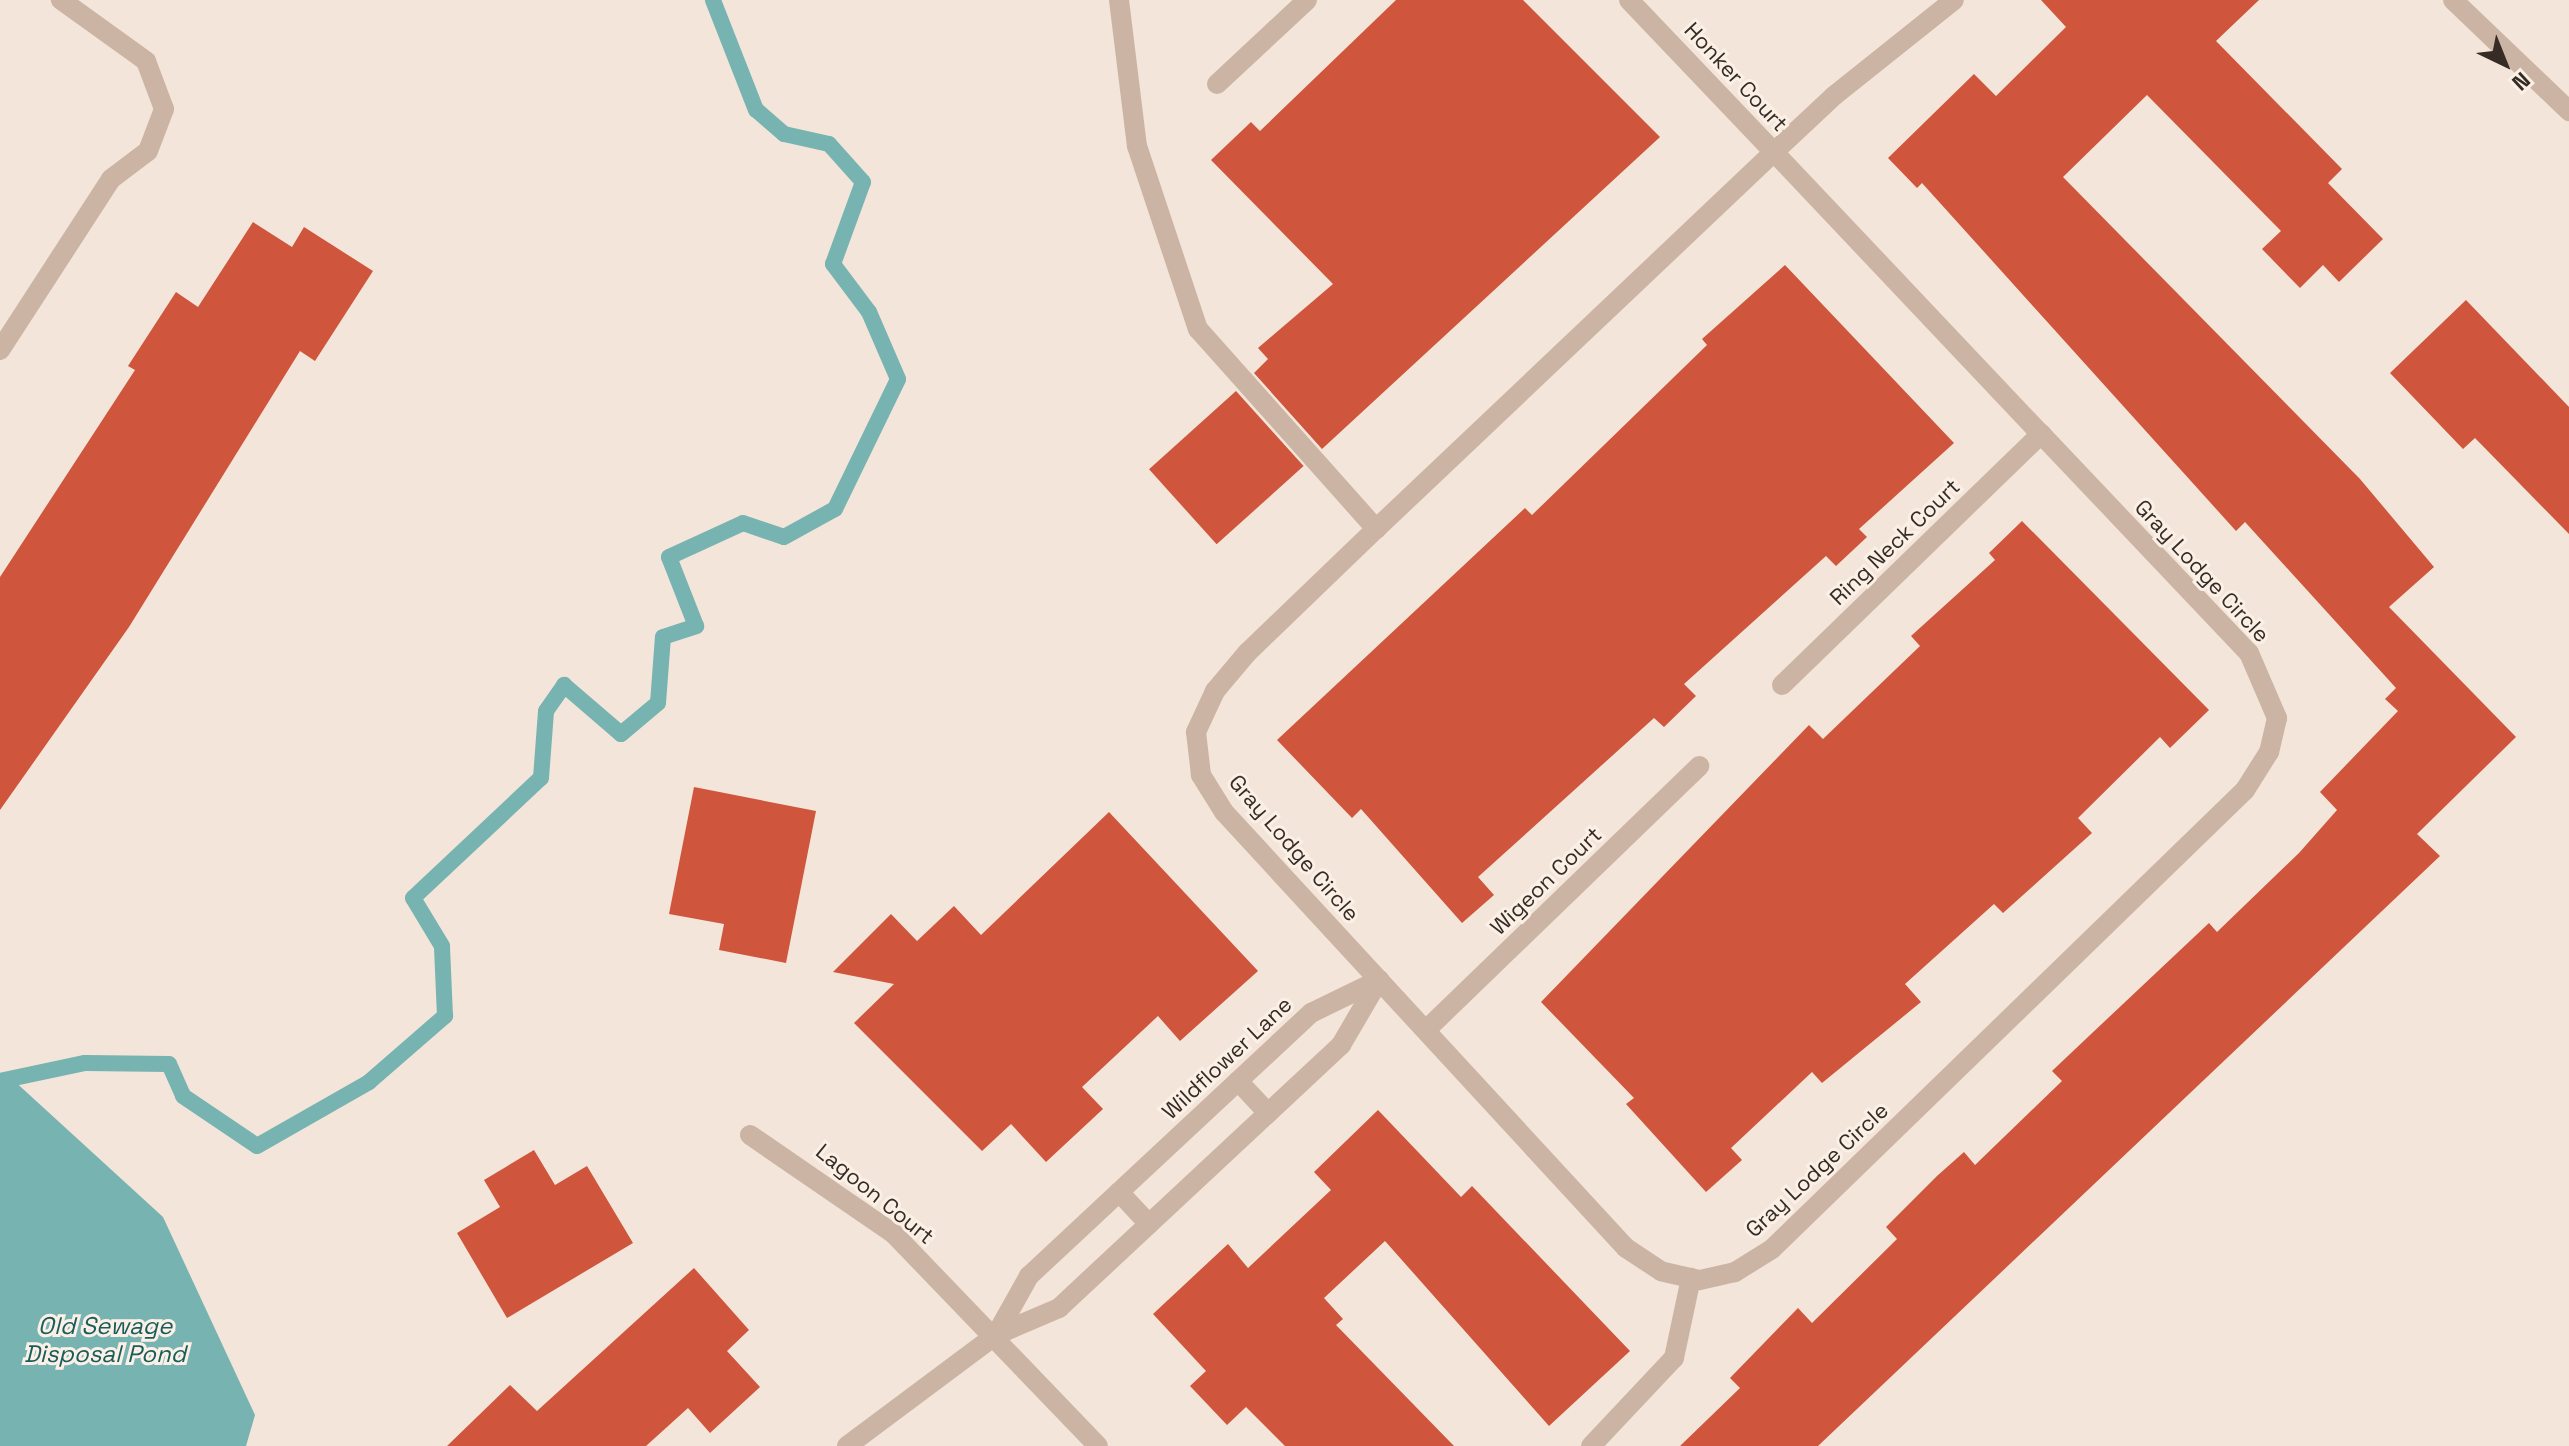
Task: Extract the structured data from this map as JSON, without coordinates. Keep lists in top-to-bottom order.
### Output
{
  "streets": {
    "street": [
      "Honker Court",
      "Ring Neck Court",
      "Gray Lodge Circle",
      "Wigeon Court",
      "Wildflower Lane",
      "Lagoon Court"
    ]
  },
  "crossings": [
    ["Honker Court", "Gray Lodge Circle"],
    ["Ring Neck Court", "Gray Lodge Circle"],
    ["Gray Lodge Circle", "Wigeon Court"],
    ["Gray Lodge Circle", "Wildflower Lane"],
    ["Wildflower Lane", "Lagoon Court"]
  ],
  "water": ["Old Sewage Disposal Pond"],
  "north": "bottom right"
}
